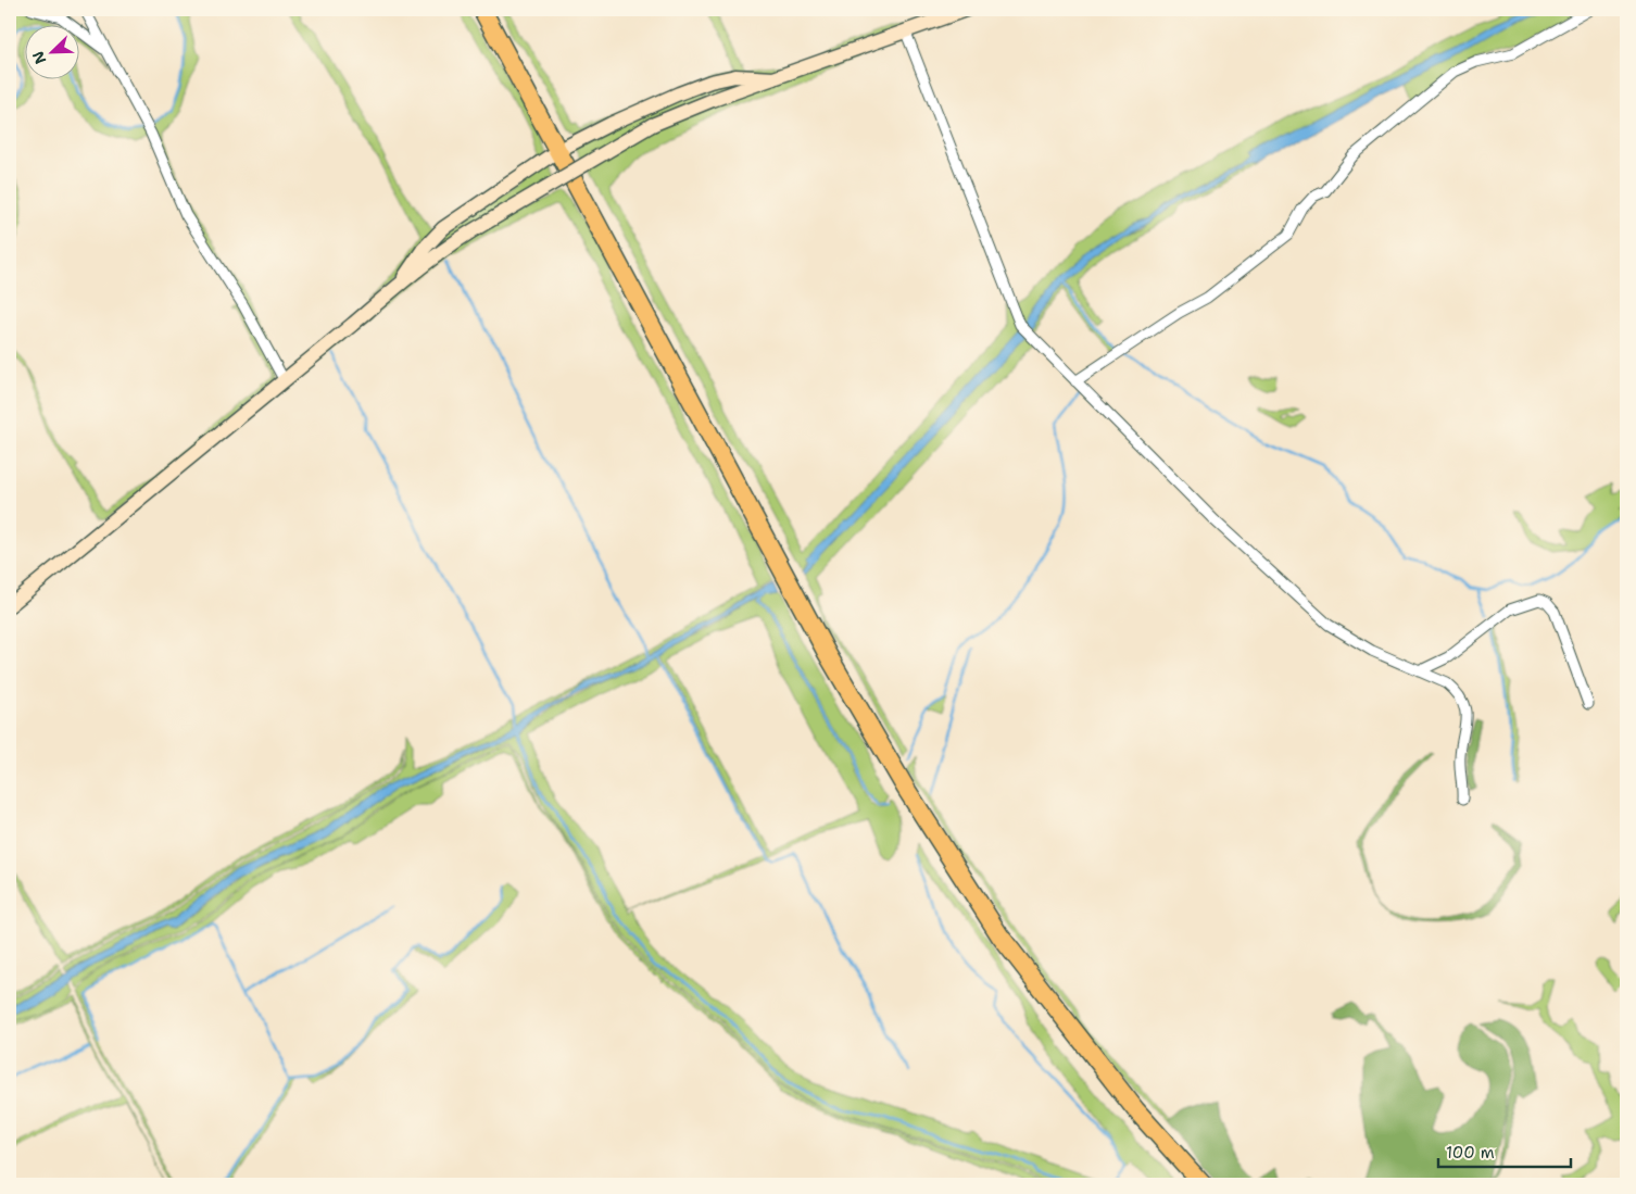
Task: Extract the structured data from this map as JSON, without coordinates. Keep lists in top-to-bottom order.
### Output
{
  "scale_bar": "100 m",
  "north": "bottom left"
}
